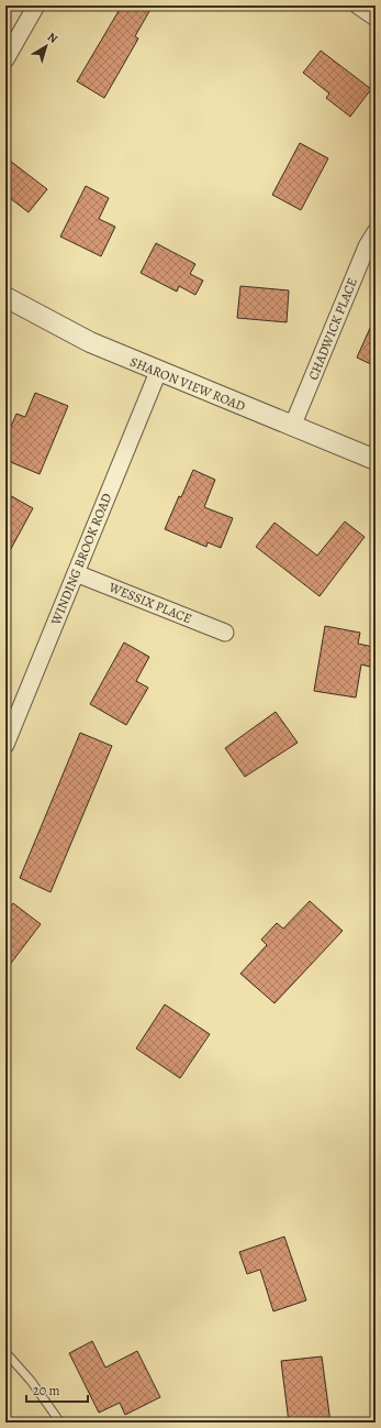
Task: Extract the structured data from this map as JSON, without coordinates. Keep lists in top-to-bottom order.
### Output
{
  "streets": {
    "street": [
      "CHADWICK PLACE",
      "SHARON VIEW ROAD",
      "WINDING BROOK ROAD",
      "WESSIX PLACE"
    ]
  },
  "crossings": [
    ["CHADWICK PLACE", "SHARON VIEW ROAD"],
    ["SHARON VIEW ROAD", "WINDING BROOK ROAD"],
    ["WINDING BROOK ROAD", "WESSIX PLACE"]
  ],
  "scale_bar": "20 m",
  "north": "top right"
}
